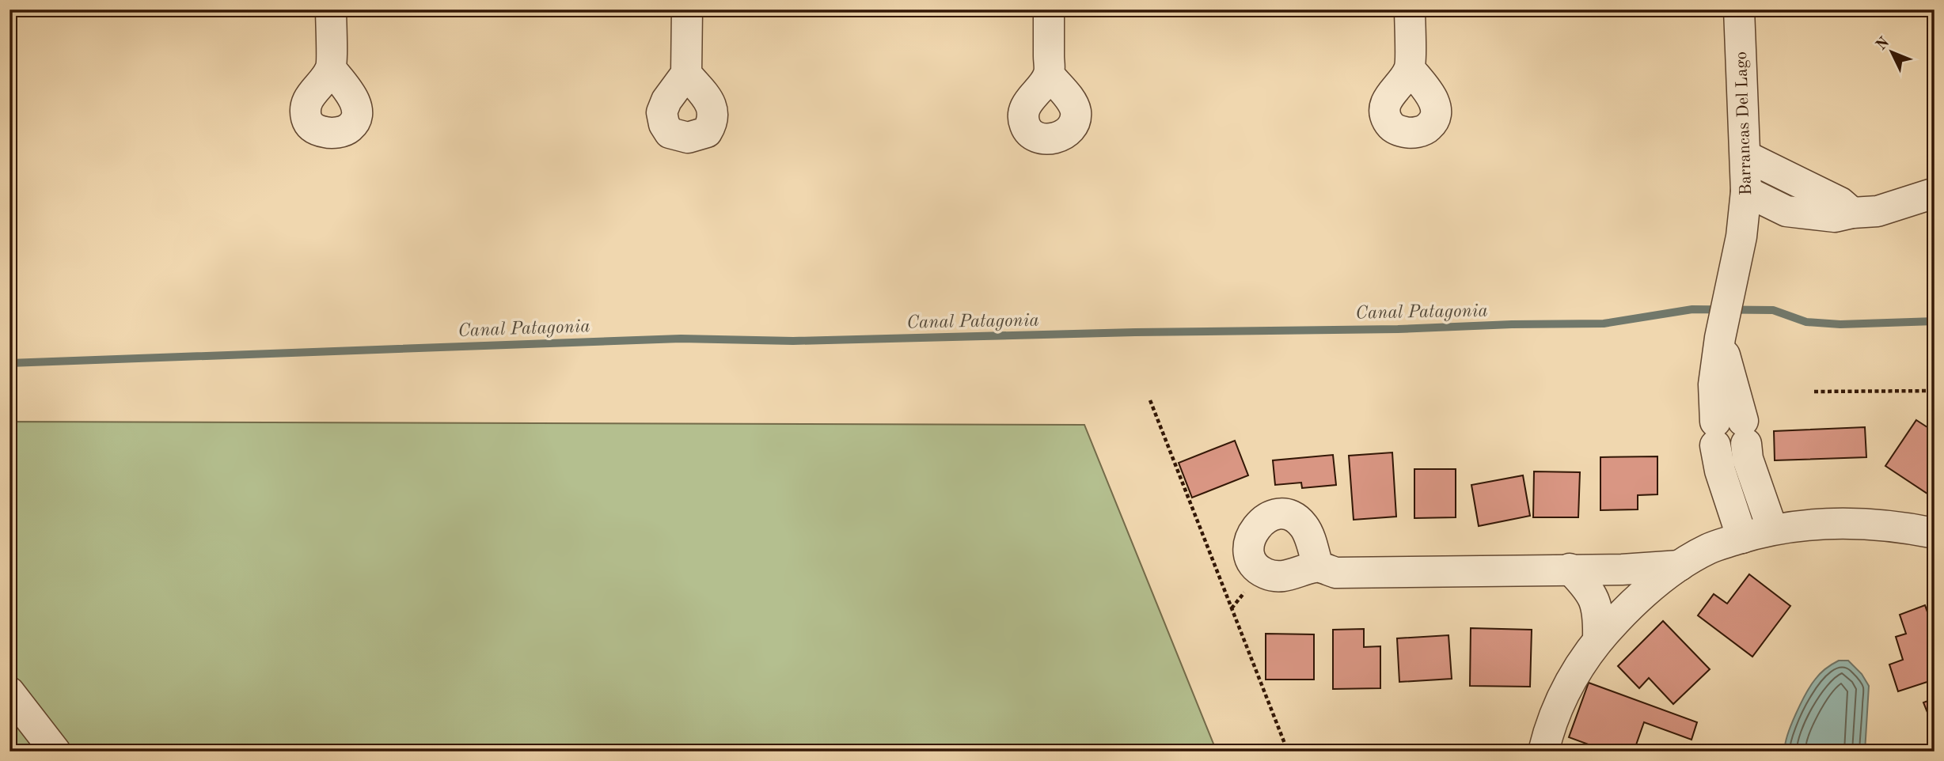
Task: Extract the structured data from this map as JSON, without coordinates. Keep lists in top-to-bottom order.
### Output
{
  "streets": {
    "street": ["Barrancas Del Lago"]
  },
  "water": ["Canal Patagonia"],
  "north": "top left"
}
